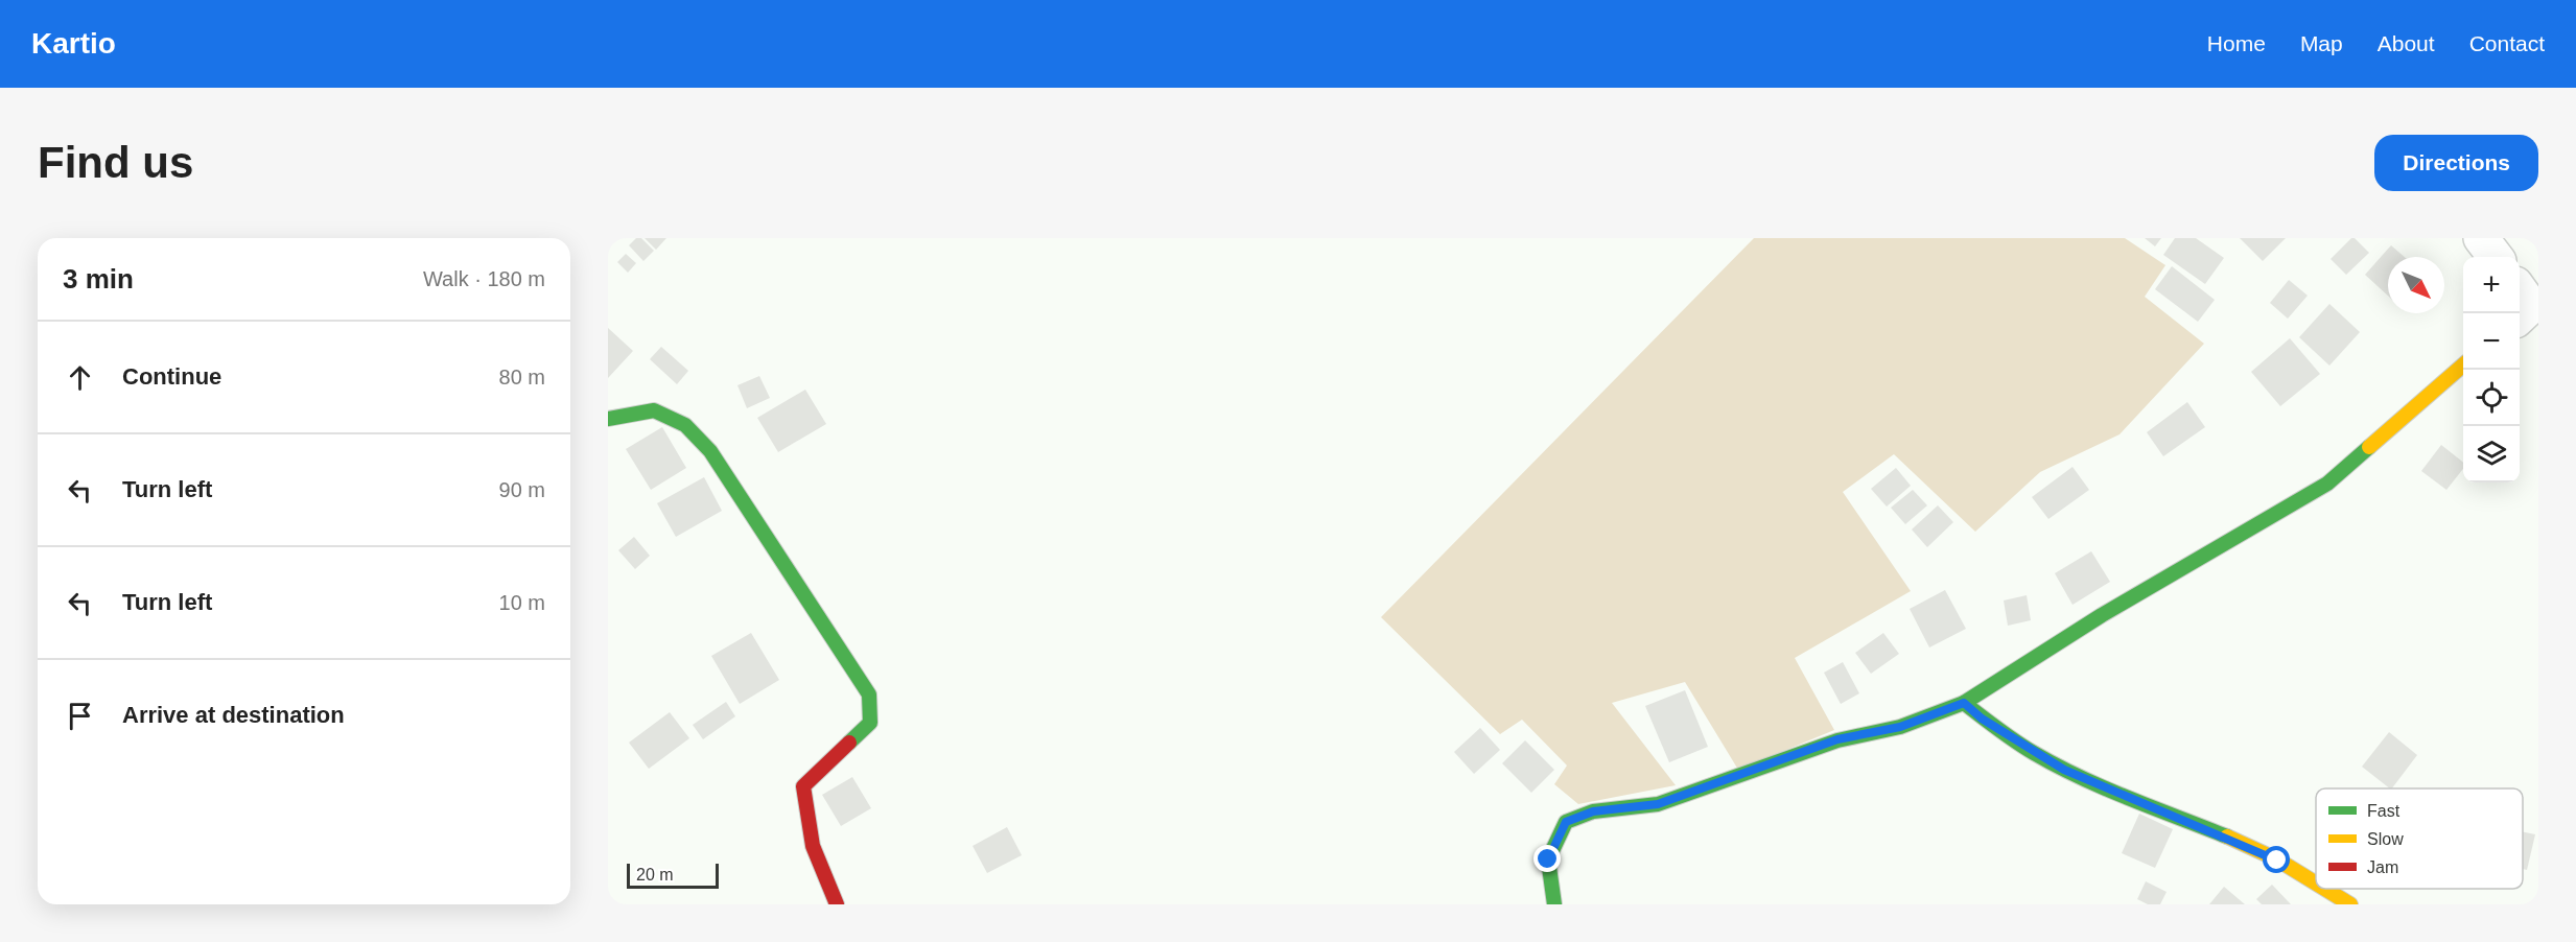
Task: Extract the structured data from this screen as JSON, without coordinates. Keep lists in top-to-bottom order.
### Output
{
  "legend": ["Fast", "Slow", "Jam"],
  "scale_bar": "20 m",
  "north": "bottom right",
  "page": {
    "header": "Kartio",
    "nav": [
      "Home",
      "Map",
      "About",
      "Contact"
    ],
    "buttons": "Directions",
    "title": "Find us",
    "heading": ["3 min", "Walk · 180 m"],
    "map_buttons": ["+", "−"],
    "list": [
      ["Continue", "80 m"],
      ["Turn left", "90 m"],
      ["Turn left", "10 m"],
      "Arrive at destination"
    ],
    "scale": "20 m"
  }
}
